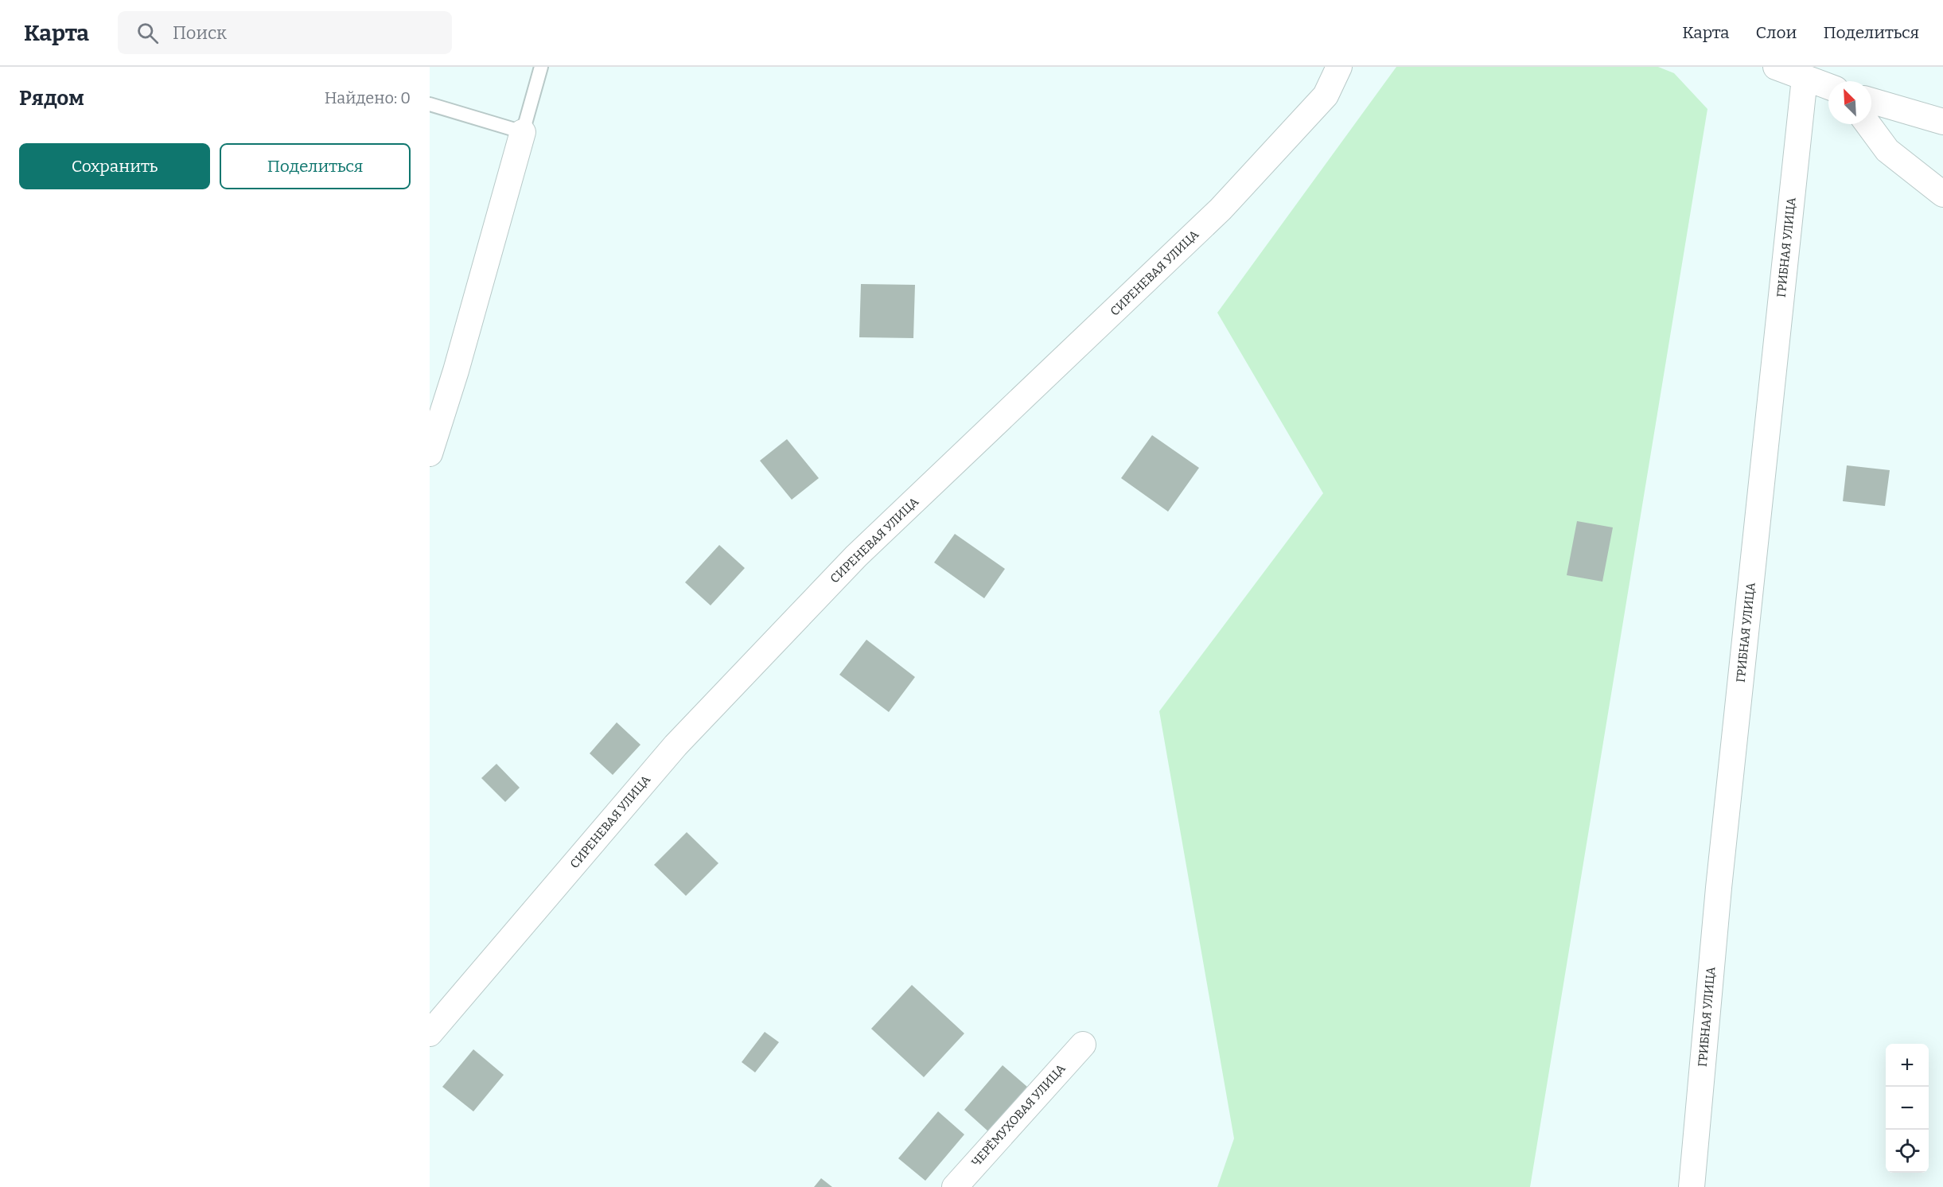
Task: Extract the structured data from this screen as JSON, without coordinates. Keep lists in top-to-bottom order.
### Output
{
  "streets": {
    "street": ["ГРИБНАЯ УЛИЦА", "СИРЕНЕВАЯ УЛИЦА", "ЧЕРЁМУХОВАЯ УЛИЦА"]
  },
  "north": "top left",
  "page": {
    "header": "Карта",
    "search": "Поиск",
    "nav": ["Карта", "Слои", "Поделиться"],
    "heading": ["Рядом", "Найдено: 0"],
    "buttons": ["Сохранить", "Поделиться"],
    "map_buttons": ["+", "−"]
  }
}
